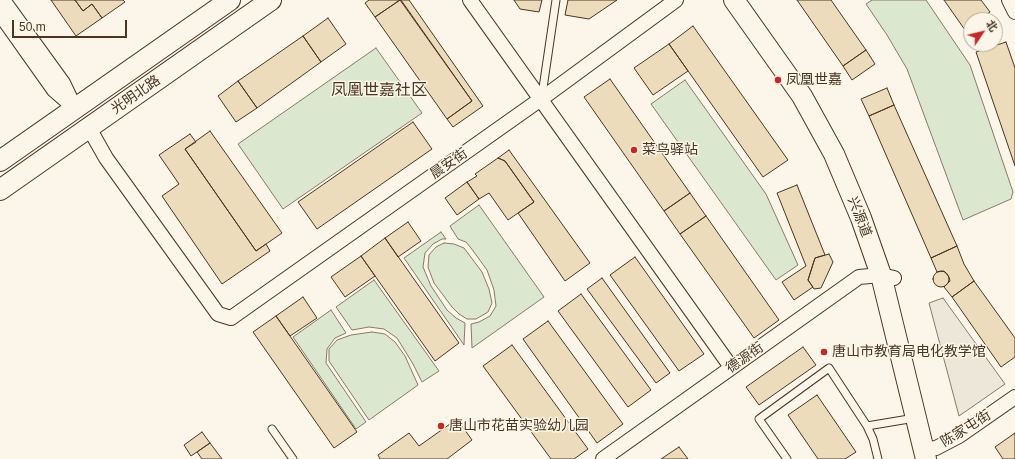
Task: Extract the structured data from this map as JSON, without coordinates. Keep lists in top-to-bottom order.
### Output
{
  "streets": {
    "main road": ["光明北路", "兴源道"],
    "street": ["晨安街", "德源街", "陈家屯街"]
  },
  "crossings": [
    ["光明北路", "晨安街"],
    ["兴源道", "德源街"],
    ["兴源道", "陈家屯街"]
  ],
  "districts": ["凤凰世嘉社区"],
  "places": [
    "凤凰世嘉",
    "菜鸟驿站",
    "唐山市教育局电化教学馆",
    "唐山市花苗实验幼儿园"
  ],
  "scale_bar": "50 m",
  "north": "top right"
}
